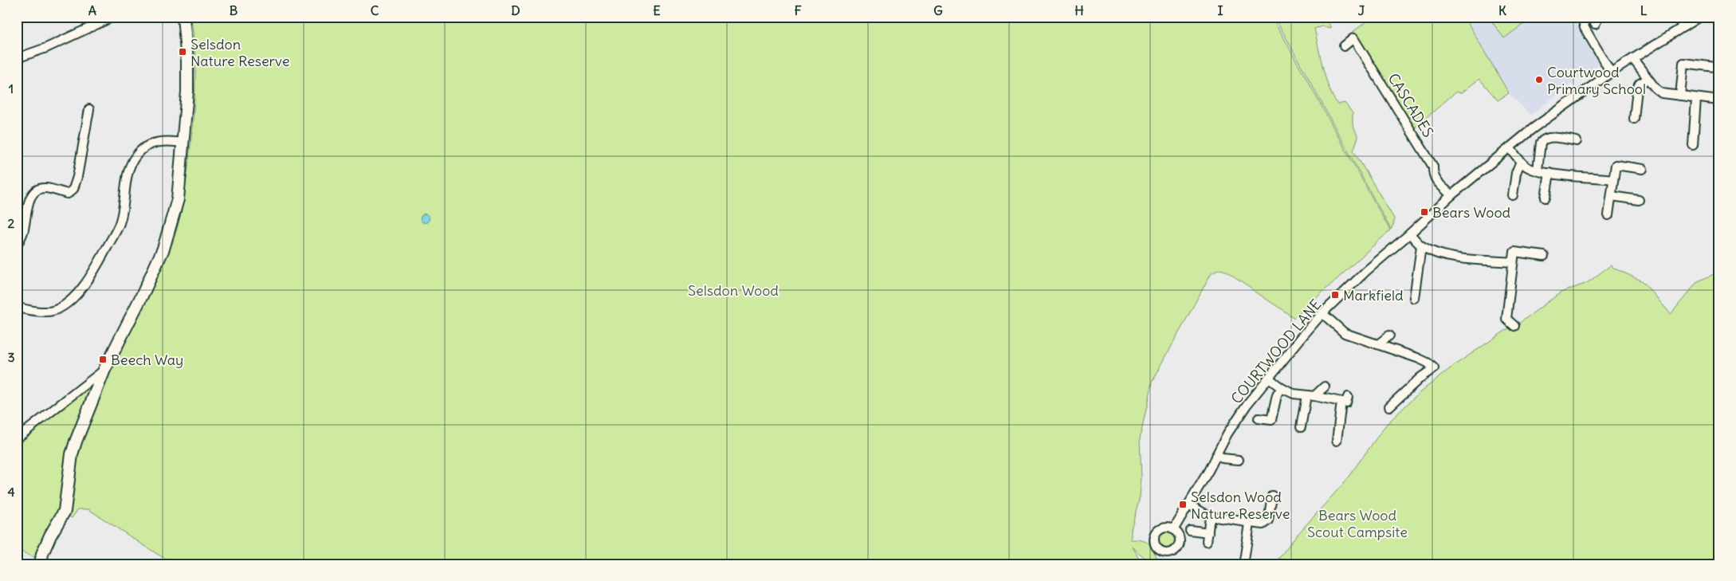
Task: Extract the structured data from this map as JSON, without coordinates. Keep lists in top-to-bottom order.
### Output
{
  "streets": {
    "street": ["CASCADES", "COURTWOOD LANE"]
  },
  "crossings": [
    ["CASCADES", "COURTWOOD LANE"]
  ],
  "parks": ["Selsdon Wood", "Bears Wood Scout Campsite"],
  "places": {
    "transit": [
      "Selsdon Nature Reserve",
      "Bears Wood",
      "Markfield",
      "Beech Way",
      "Selsdon Wood Nature Reserve"
    ],
    "other": ["Courtwood Primary School"]
  },
  "grid": {
    "columns": [
      "A",
      "B",
      "C",
      "D",
      "E",
      "F",
      "G",
      "H",
      "I",
      "J",
      "K",
      "L"
    ],
    "rows": [
      "1",
      "2",
      "3",
      "4"
    ]
  }
}
